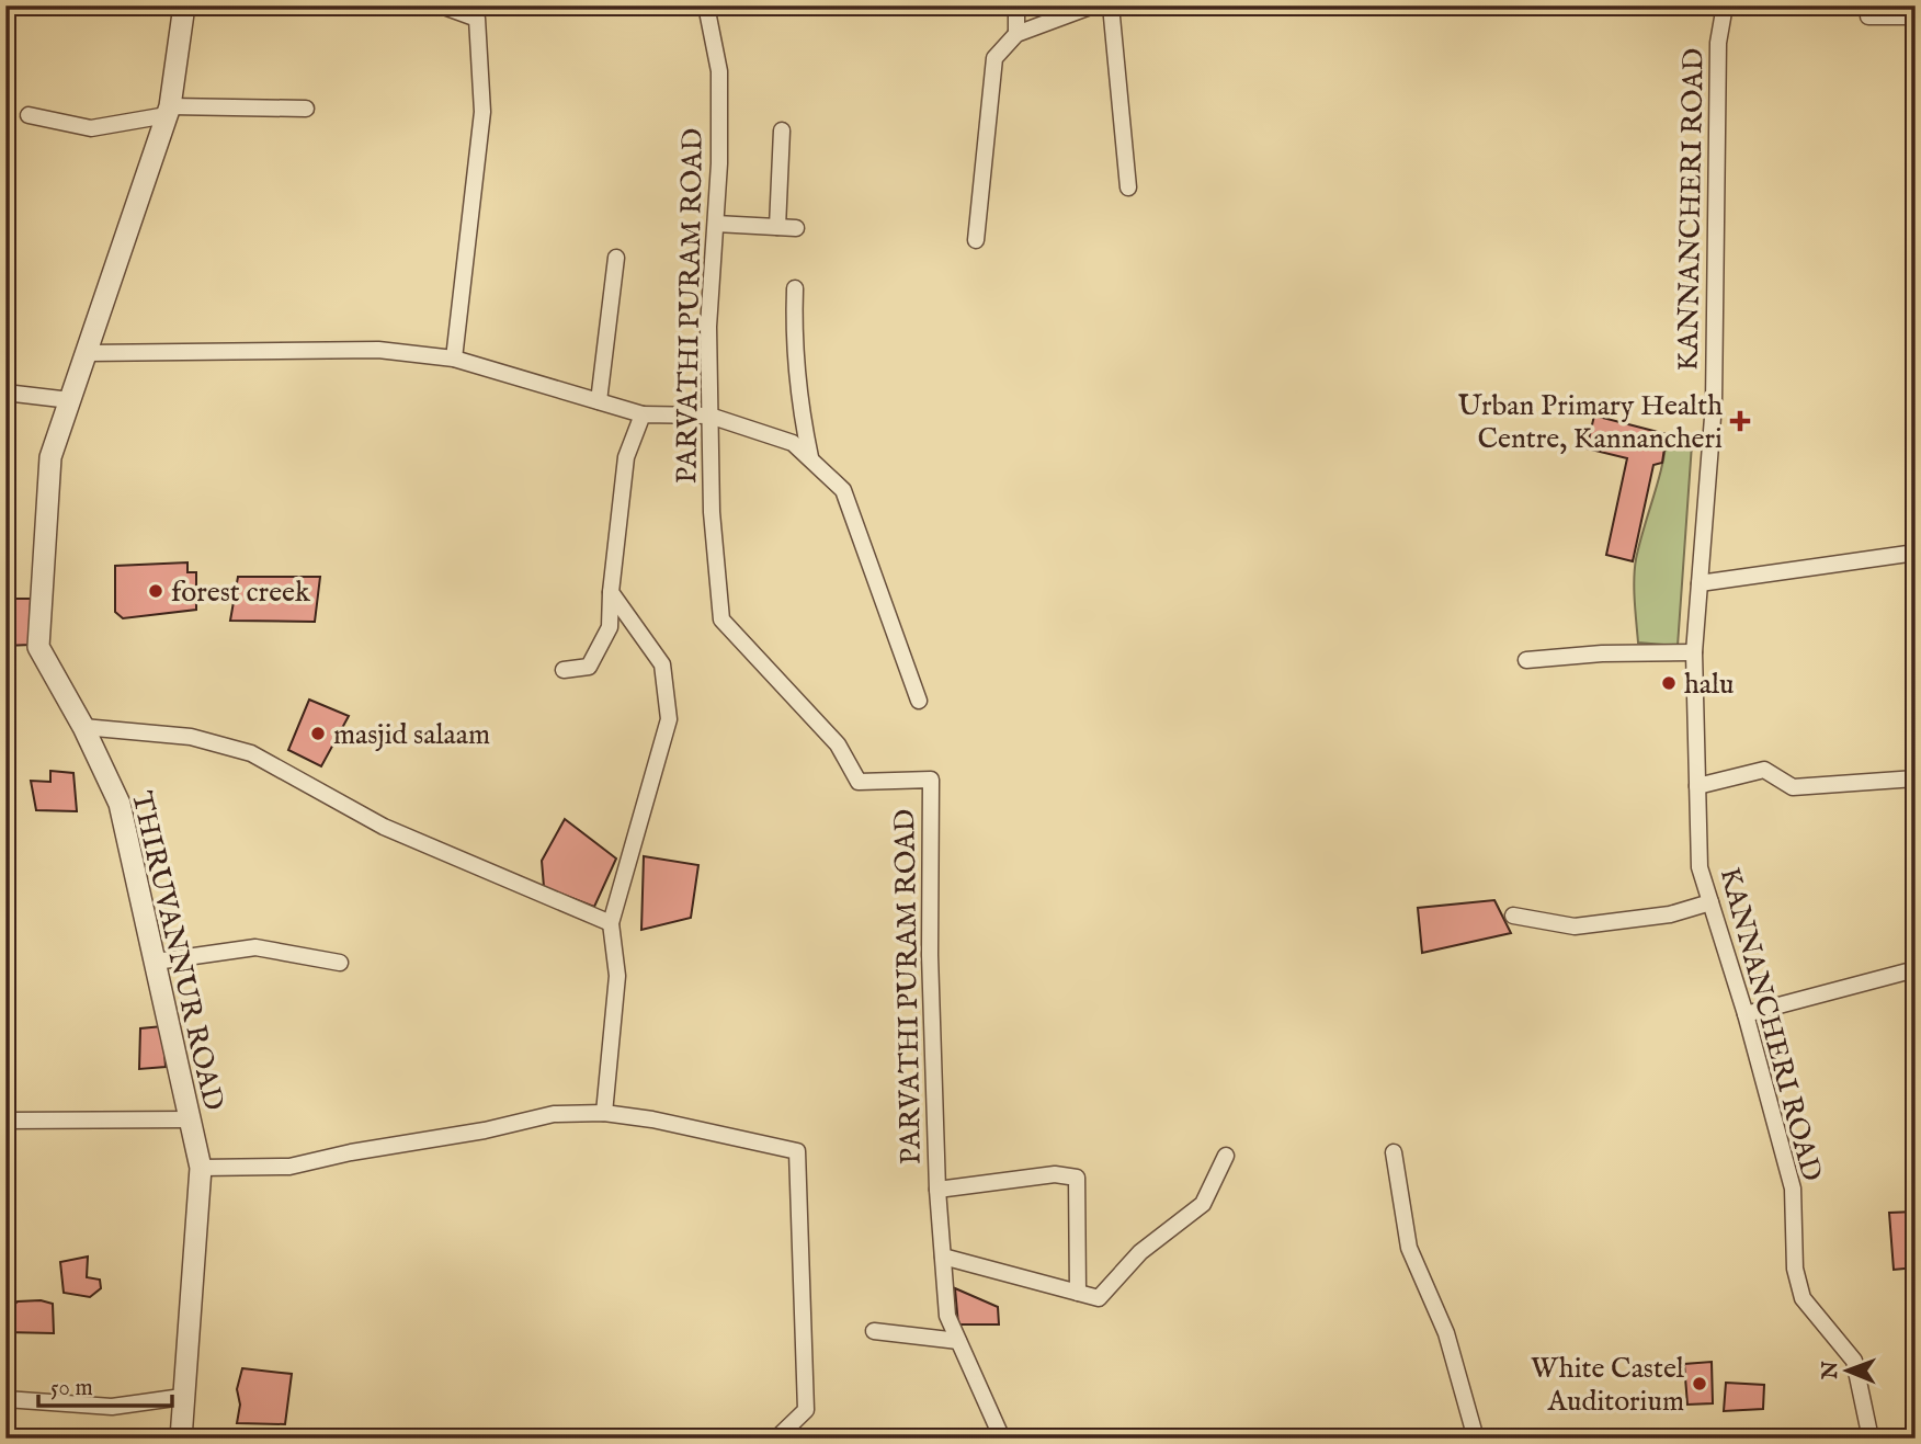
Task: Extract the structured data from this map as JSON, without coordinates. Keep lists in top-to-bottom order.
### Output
{
  "streets": {
    "street": ["KANNANCHERI ROAD", "PARVATHI PURAM ROAD", "THIRUVANNUR ROAD"]
  },
  "places": {
    "health": ["Urban Primary Health Centre, Kannancheri"],
    "other": [
      "forest creek",
      "halu",
      "masjid salaam",
      "White Castel Auditorium"
    ]
  },
  "scale_bar": "50 m",
  "north": "left"
}
